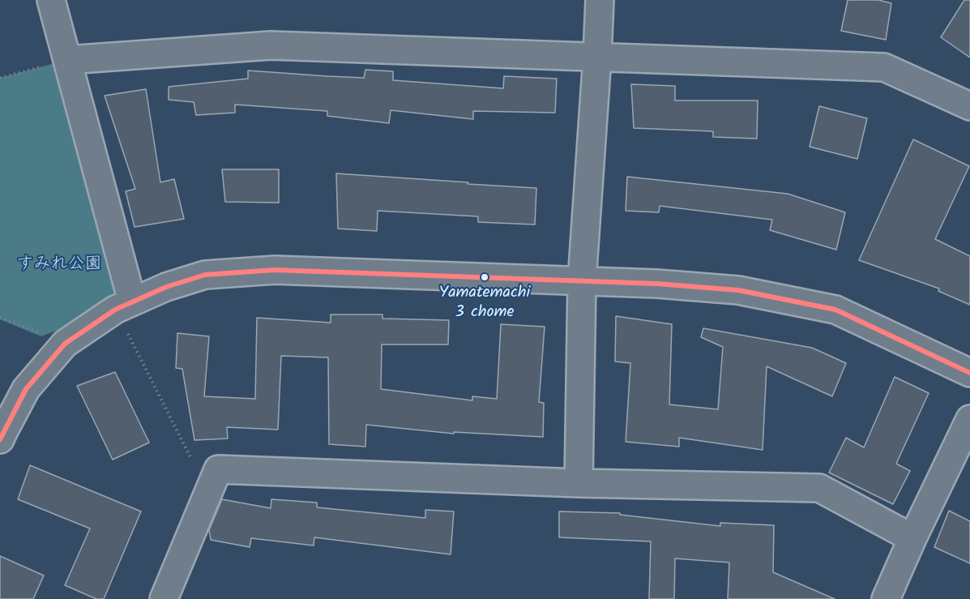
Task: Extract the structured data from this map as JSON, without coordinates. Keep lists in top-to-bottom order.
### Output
{
  "parks": ["すみれ公園"],
  "places": ["Yamatemachi 3 chome"]
}
